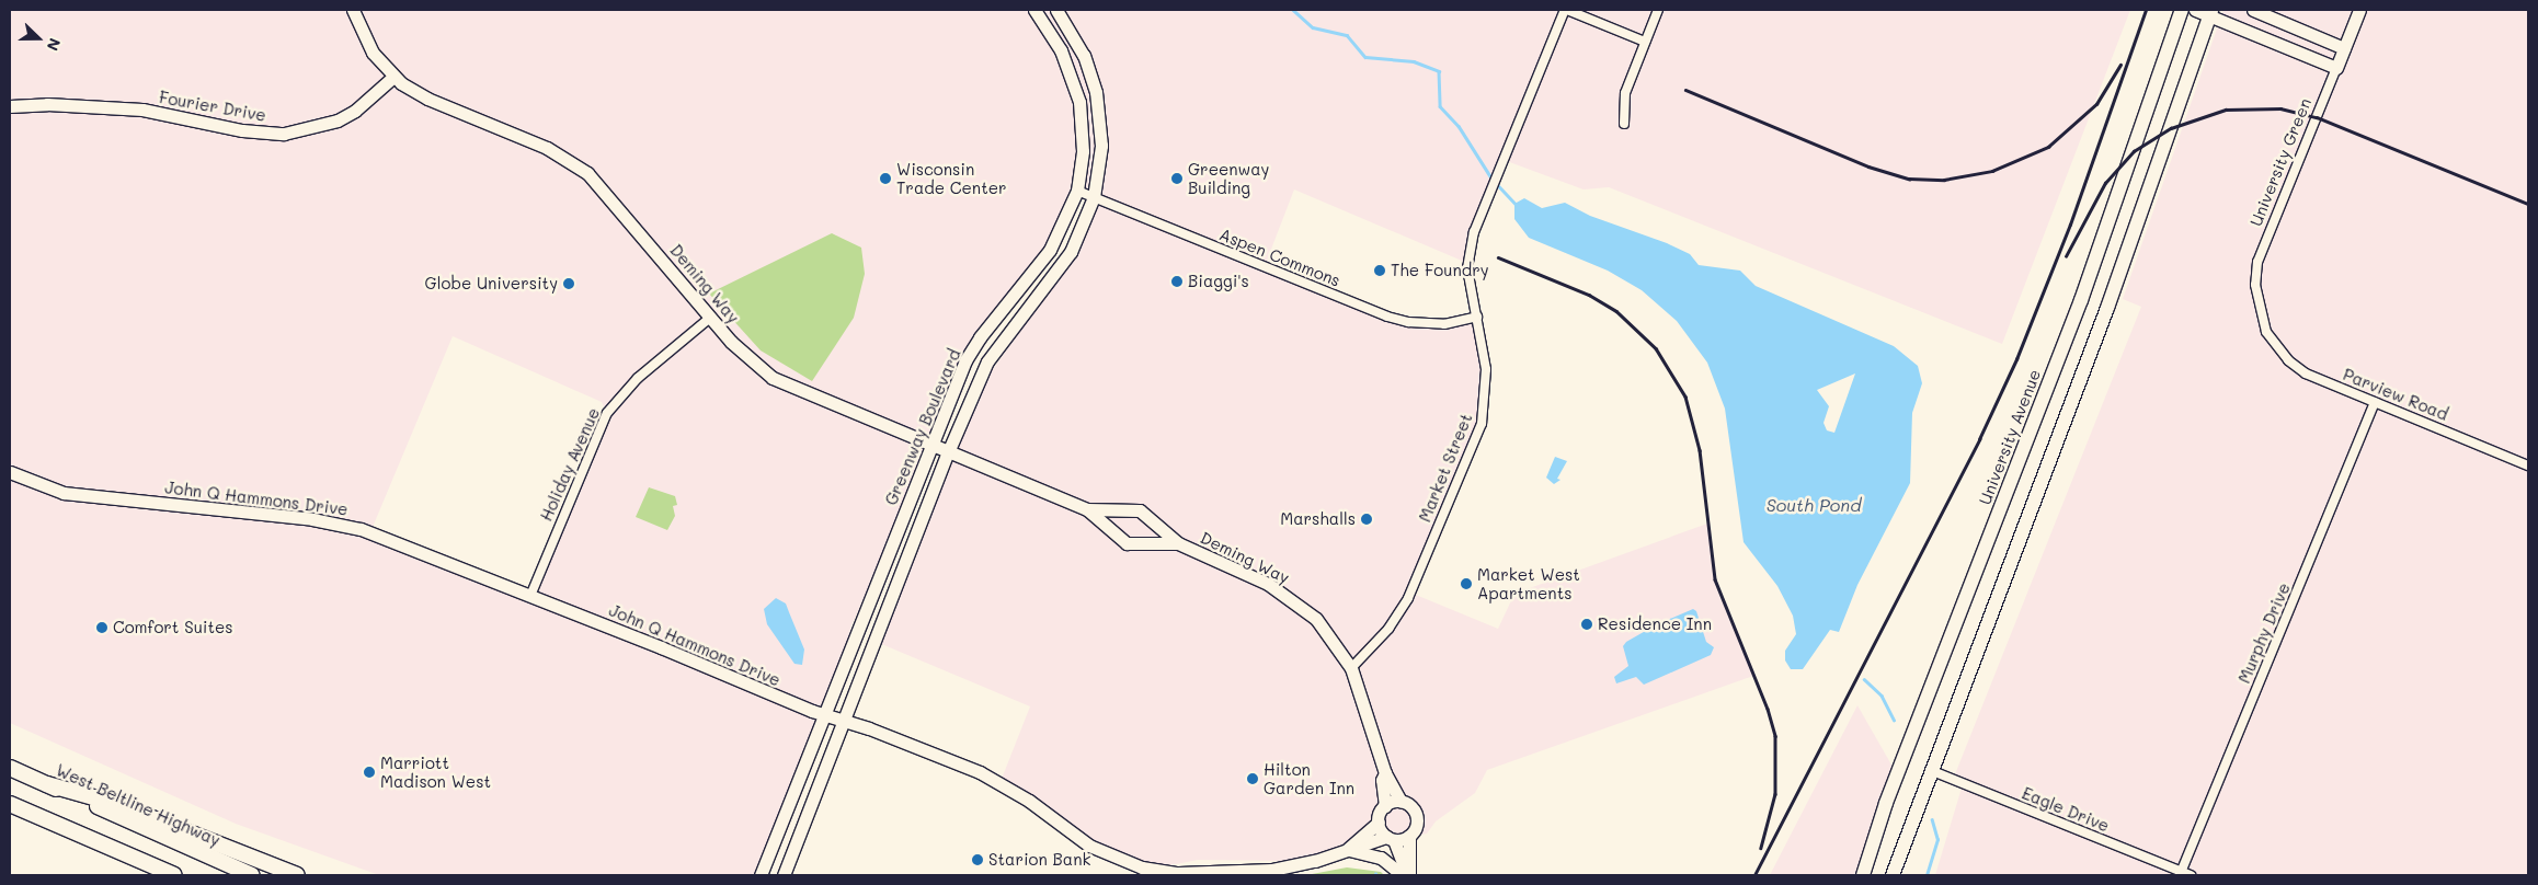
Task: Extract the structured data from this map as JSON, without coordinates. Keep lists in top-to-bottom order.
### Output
{
  "streets": {
    "highway": ["West Beltline Highway"],
    "main road": ["University Avenue"],
    "street": [
      "Fourier Drive",
      "University Green",
      "Aspen Commons",
      "Deming Way",
      "Parview Road",
      "Greenway Boulevard",
      "Holiday Avenue",
      "Market Street",
      "John Q Hammons Drive",
      "Murphy Drive",
      "Eagle Drive"
    ]
  },
  "crossings": [
    ["Fourier Drive", "Deming Way"],
    ["University Green", "Parview Road"],
    ["Aspen Commons", "Greenway Boulevard"],
    ["Aspen Commons", "Market Street"],
    ["Deming Way", "Greenway Boulevard"],
    ["Deming Way", "Holiday Avenue"],
    ["Deming Way", "Market Street"],
    ["Deming Way", "John Q Hammons Drive"],
    ["Parview Road", "Murphy Drive"],
    ["Greenway Boulevard", "John Q Hammons Drive"],
    ["Holiday Avenue", "John Q Hammons Drive"],
    ["Murphy Drive", "Eagle Drive"]
  ],
  "water": ["South Pond"],
  "places": [
    "Wisconsin Trade Center",
    "Greenway Building",
    "The Foundry",
    "Biaggi's",
    "Globe University",
    "Marshalls",
    "Market West Apartments",
    "Residence Inn",
    "Comfort Suites",
    "Marriott Madison West",
    "Hilton Garden Inn",
    "Starion Bank"
  ],
  "north": "right"
}
